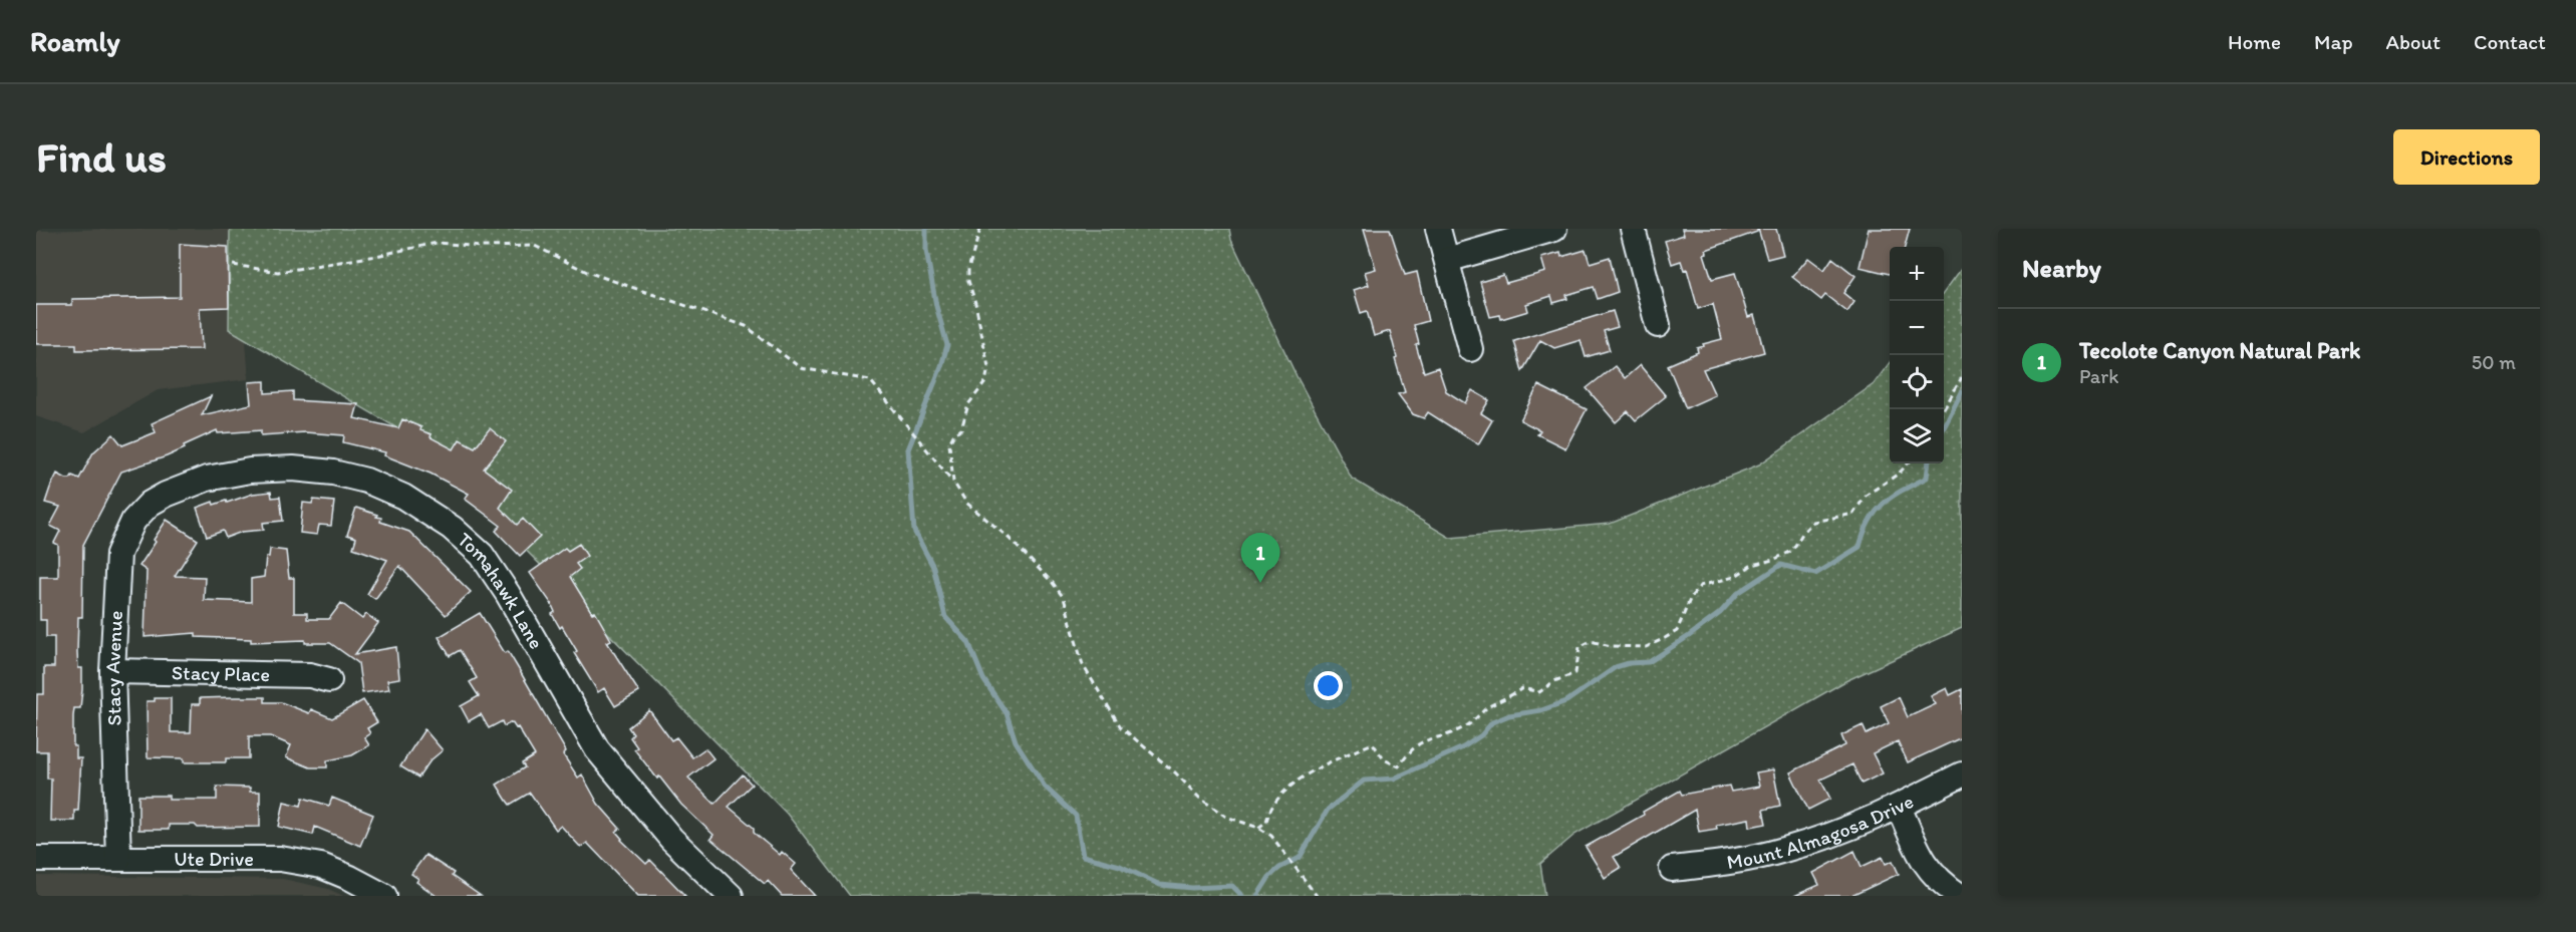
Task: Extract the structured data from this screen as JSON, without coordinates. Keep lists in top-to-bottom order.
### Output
{
  "streets": {
    "street": [
      "Tomahawk Lane",
      "Stacy Avenue",
      "Stacy Place",
      "Mount Almagosa Drive",
      "Ute Drive"
    ]
  },
  "crossings": [
    ["Tomahawk Lane", "Stacy Avenue"],
    ["Stacy Avenue", "Stacy Place"],
    ["Stacy Avenue", "Ute Drive"]
  ],
  "page": {
    "header": "Roamly",
    "nav": [
      "Home",
      "Map",
      "About",
      "Contact"
    ],
    "buttons": "Directions",
    "title": "Find us",
    "heading": "Nearby",
    "map_buttons": ["+", "−"],
    "list": [
      {
        "mark": "1",
        "name": "Tecolote Canyon Natural Park",
        "note": "Park",
        "value": "50 m"
      }
    ],
    "pins": "1"
  }
}
